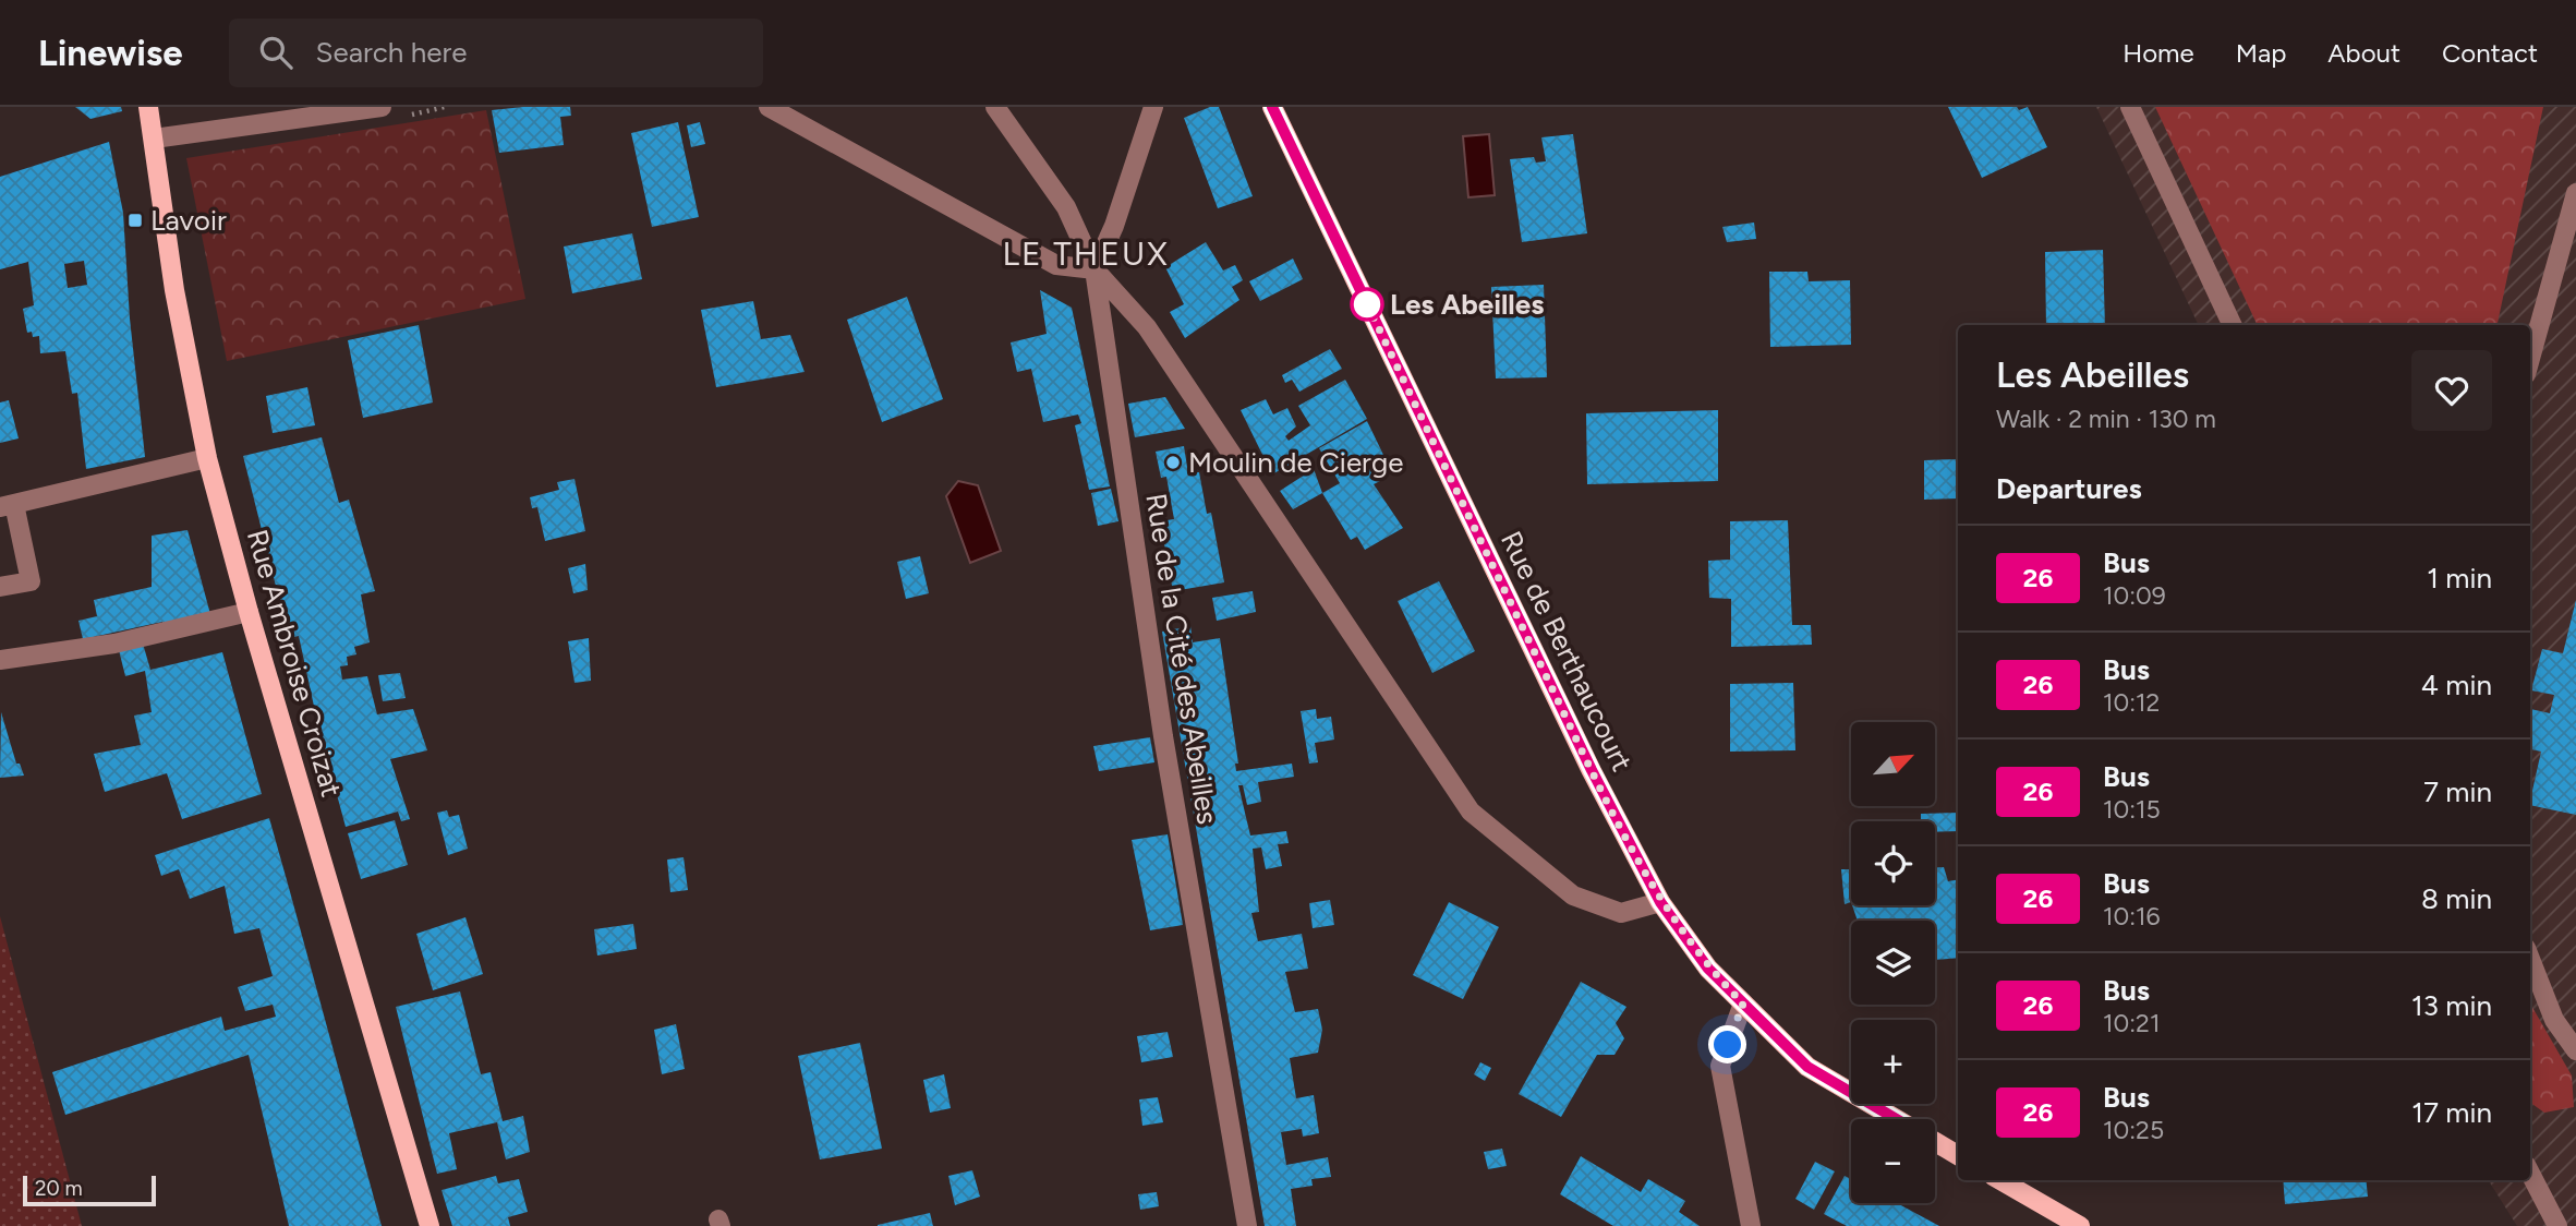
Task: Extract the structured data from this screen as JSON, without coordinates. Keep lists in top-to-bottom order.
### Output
{
  "streets": {
    "main road": ["Rue de Berthaucourt", "Rue Ambroise Croizat"],
    "street": ["Rue de la Cité des Abeilles"]
  },
  "districts": ["LE THEUX"],
  "places": {
    "transit": ["Lavoir"],
    "other": ["Les Abeilles", "Moulin de Cierge"]
  },
  "lines": ["bus line 26"],
  "scale_bar": "20 m",
  "north": "top right",
  "page": {
    "header": "Linewise",
    "search": "Search here",
    "nav": [
      "Home",
      "Map",
      "About",
      "Contact"
    ],
    "heading": [
      ["Les Abeilles", "Walk · 2 min · 130 m"],
      "Departures"
    ],
    "list": [
      {
        "mark": "26",
        "name": "Bus",
        "note": "10:09",
        "value": "1 min"
      },
      {
        "mark": "26",
        "name": "Bus",
        "note": "10:12",
        "value": "4 min"
      },
      {
        "mark": "26",
        "name": "Bus",
        "note": "10:15",
        "value": "7 min"
      },
      {
        "mark": "26",
        "name": "Bus",
        "note": "10:16",
        "value": "8 min"
      },
      {
        "mark": "26",
        "name": "Bus",
        "note": "10:21",
        "value": "13 min"
      },
      {
        "mark": "26",
        "name": "Bus",
        "note": "10:25",
        "value": "17 min"
      }
    ],
    "map_buttons": ["+", "−"],
    "scale": "20 m"
  }
}
